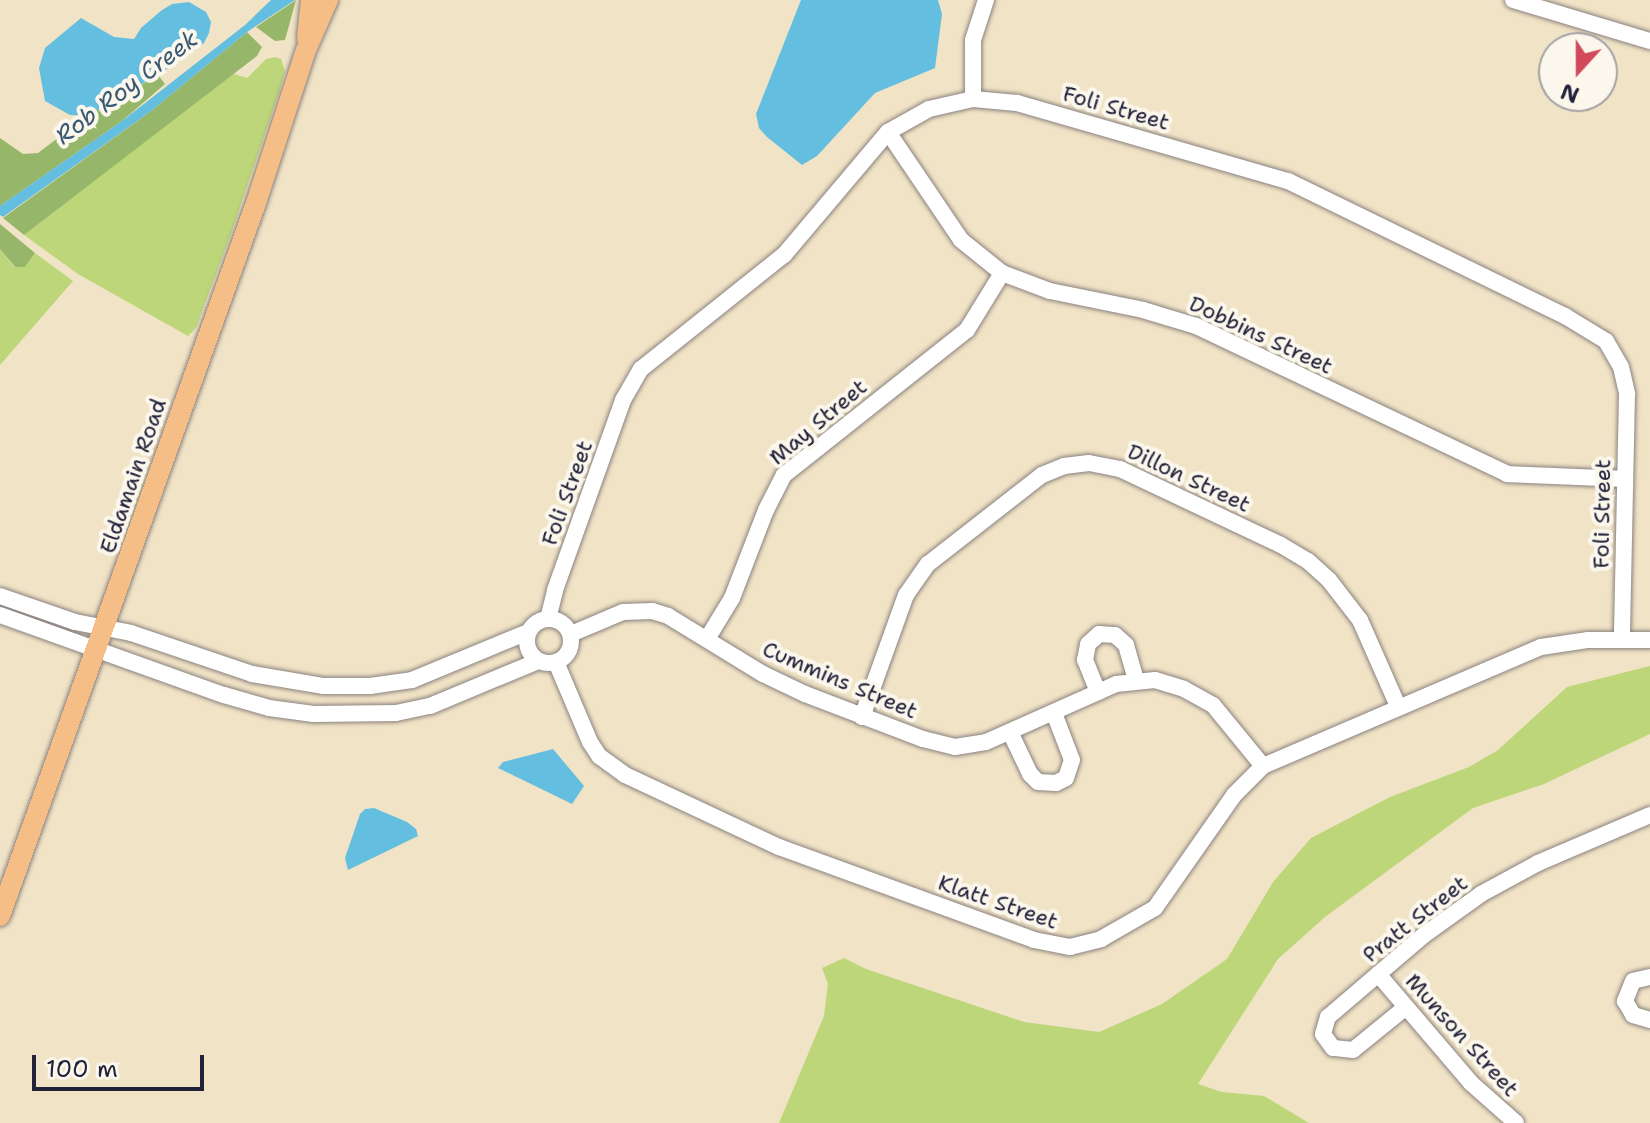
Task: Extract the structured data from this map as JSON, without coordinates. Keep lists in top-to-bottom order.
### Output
{
  "streets": {
    "main road": ["Eldamain Road"],
    "street": [
      "Foli Street",
      "Dobbins Street",
      "May Street",
      "Dillon Street",
      "Cummins Street",
      "Klatt Street",
      "Pratt Street",
      "Munson Street"
    ]
  },
  "crossings": [
    ["Foli Street", "Dobbins Street"],
    ["Foli Street", "Cummins Street"],
    ["Foli Street", "Klatt Street"],
    ["Dobbins Street", "May Street"],
    ["May Street", "Cummins Street"],
    ["Dillon Street", "Cummins Street"],
    ["Dillon Street", "Klatt Street"],
    ["Cummins Street", "Klatt Street"],
    ["Pratt Street", "Munson Street"]
  ],
  "water": ["Rob Roy Creek"],
  "scale_bar": "100 m",
  "north": "bottom"
}
